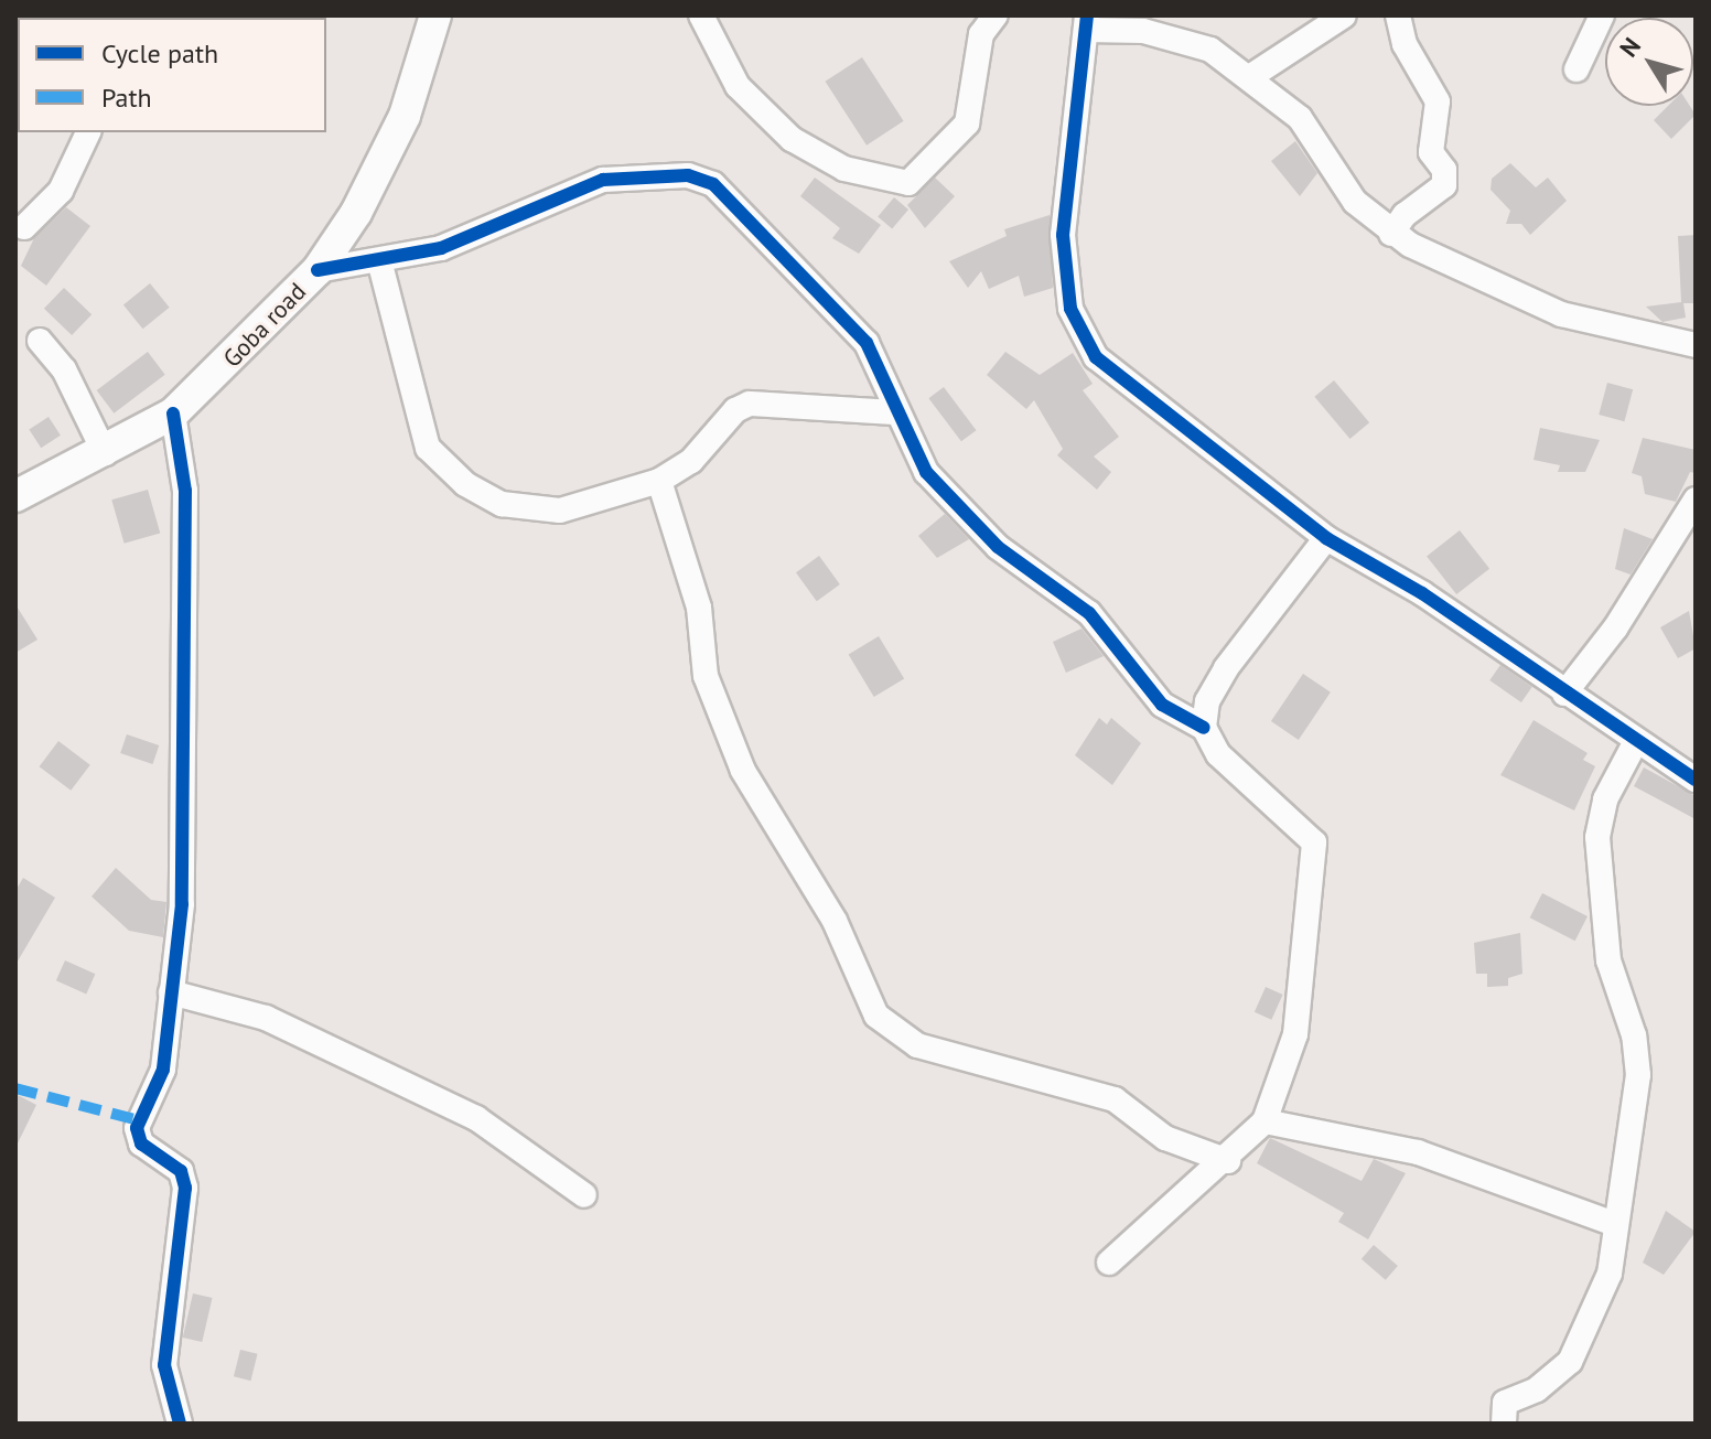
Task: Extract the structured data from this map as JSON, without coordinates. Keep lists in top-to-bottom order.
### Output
{
  "streets": {
    "street": ["Goba road"]
  },
  "legend": ["Cycle path", "Path"],
  "north": "top left"
}
